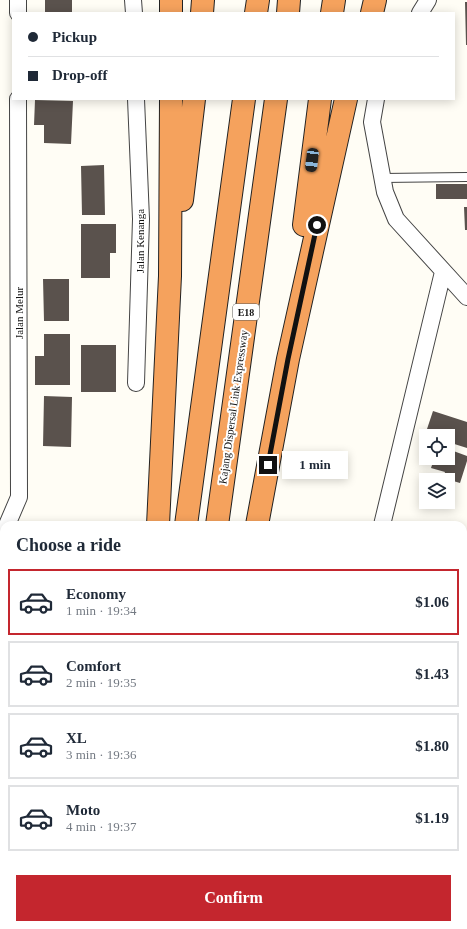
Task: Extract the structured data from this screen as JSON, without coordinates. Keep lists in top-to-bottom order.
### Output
{
  "streets": {
    "highway": ["E18", "Kajang Dispersal Link Expressway"],
    "street": ["Jalan Kenanga", "Jalan Melur"]
  },
  "page": {
    "banner": ["Pickup", "Drop-off"],
    "bubble": "1 min",
    "heading": "Choose a ride",
    "list": [
      {
        "name": "Economy",
        "note": "1 min · 19:34",
        "value": "$1.06"
      },
      {
        "name": "Comfort",
        "note": "2 min · 19:35",
        "value": "$1.43"
      },
      {
        "name": "XL",
        "note": "3 min · 19:36",
        "value": "$1.80"
      },
      {
        "name": "Moto",
        "note": "4 min · 19:37",
        "value": "$1.19"
      }
    ],
    "buttons": "Confirm"
  }
}
